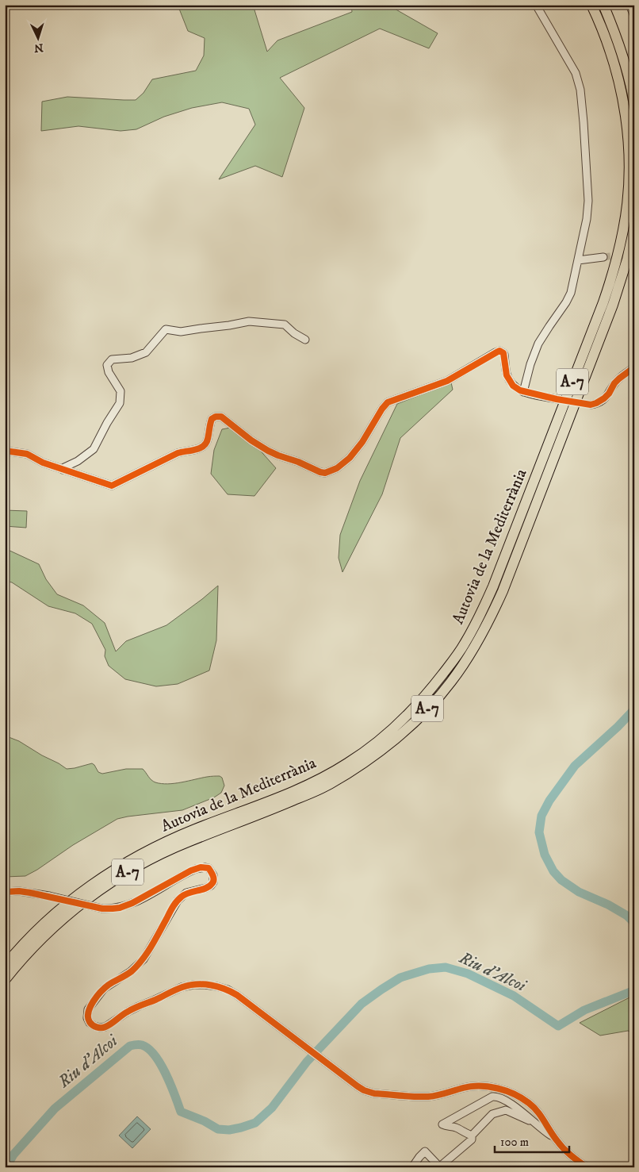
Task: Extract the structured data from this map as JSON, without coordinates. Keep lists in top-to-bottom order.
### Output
{
  "streets": {
    "highway": ["A-7", "Autovia de la Mediterrània"]
  },
  "water": ["Riu d'Alcoi"],
  "scale_bar": "100 m",
  "north": "bottom"
}
